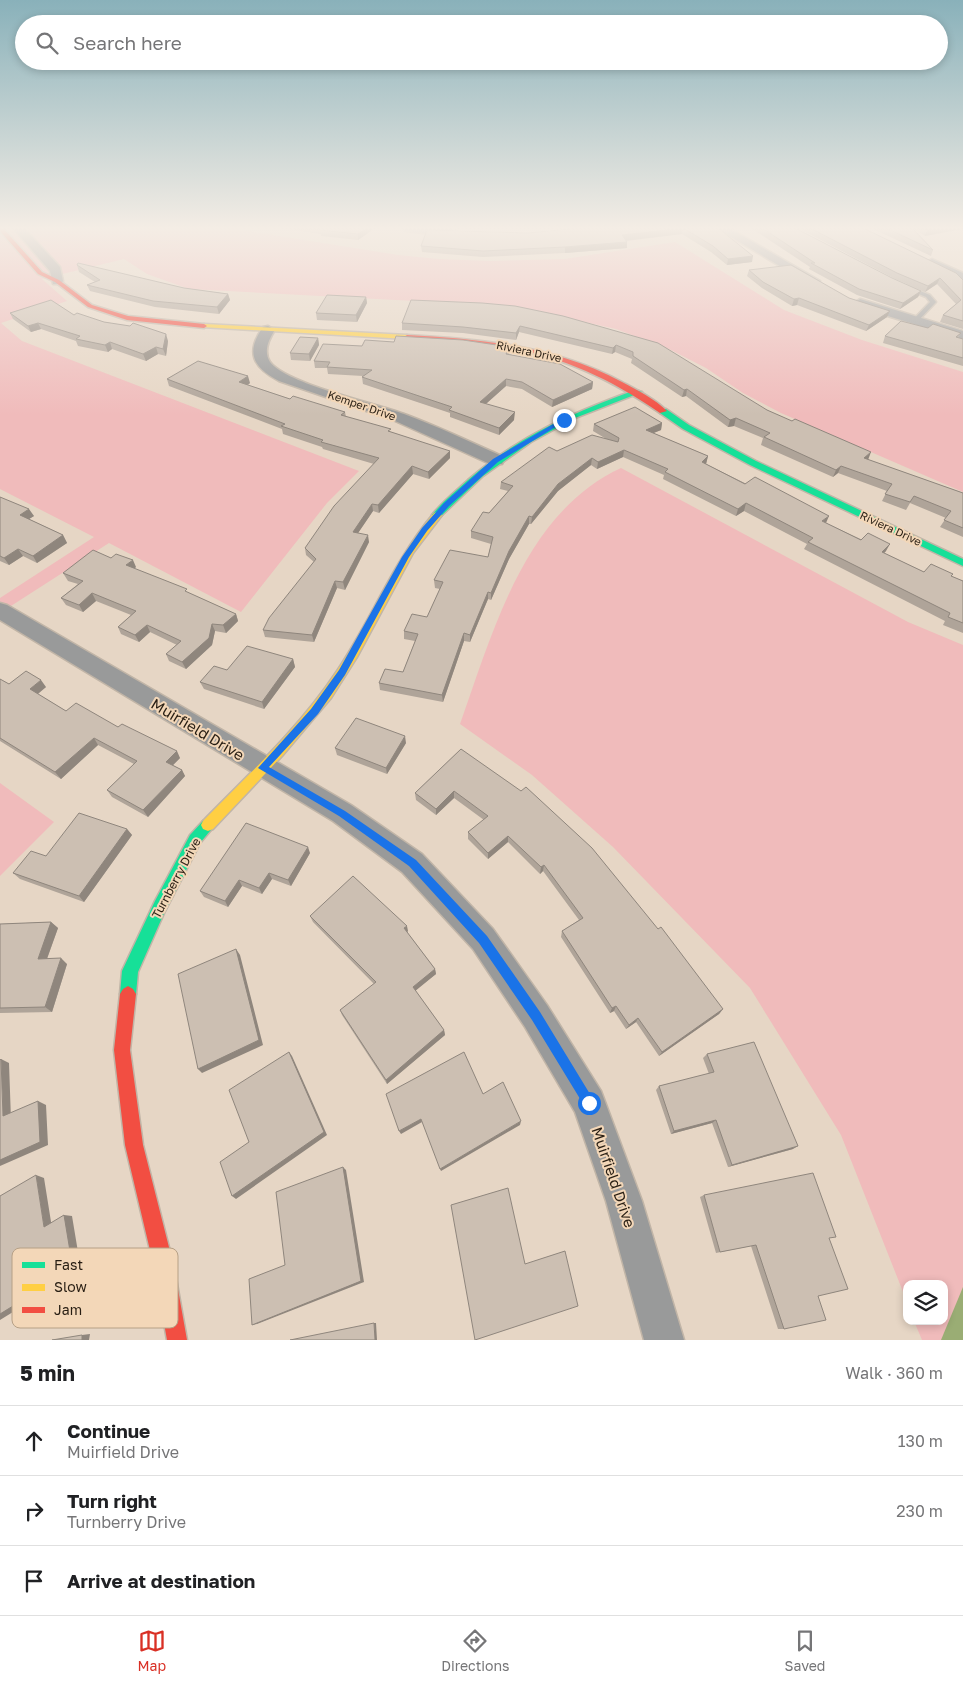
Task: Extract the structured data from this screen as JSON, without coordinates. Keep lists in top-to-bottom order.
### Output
{
  "streets": {
    "street": [
      "Riviera Drive",
      "Kemper Drive",
      "Muirfield Drive",
      "Turnberry Drive"
    ]
  },
  "crossings": [
    ["Riviera Drive", "Kemper Drive"],
    ["Riviera Drive", "Turnberry Drive"],
    ["Kemper Drive", "Turnberry Drive"],
    ["Muirfield Drive", "Turnberry Drive"]
  ],
  "legend": ["Fast", "Slow", "Jam"],
  "page": {
    "search": "Search here",
    "heading": ["5 min", "Walk · 360 m"],
    "list": [
      ["Continue", "Muirfield Drive", "130 m"],
      ["Turn right", "Turnberry Drive", "230 m"],
      "Arrive at destination"
    ],
    "nav": ["Map", "Directions", "Saved"]
  }
}
